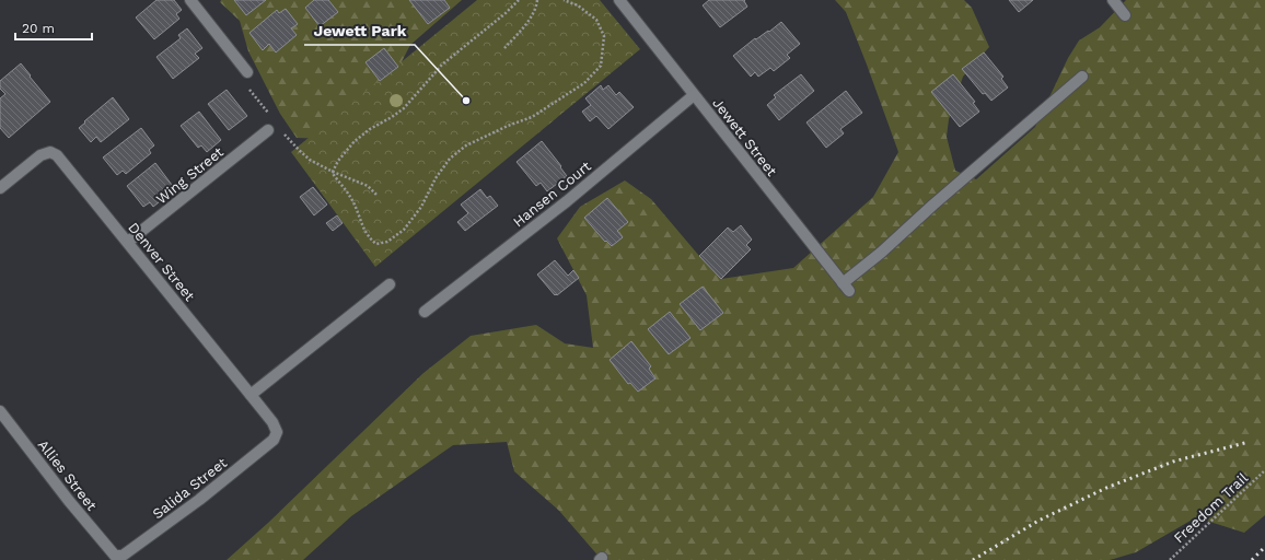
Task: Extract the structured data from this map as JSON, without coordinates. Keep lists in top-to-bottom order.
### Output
{
  "streets": {
    "street": [
      "Jewett Street",
      "Wing Street",
      "Hansen Court",
      "Denver Street",
      "Allies Street",
      "Salida Street"
    ],
    "path": ["Freedom Trail"]
  },
  "crossings": [
    ["Jewett Street", "Hansen Court"],
    ["Wing Street", "Denver Street"],
    ["Denver Street", "Salida Street"],
    ["Allies Street", "Salida Street"]
  ],
  "places": ["Jewett Park"],
  "scale_bar": "20 m"
}
